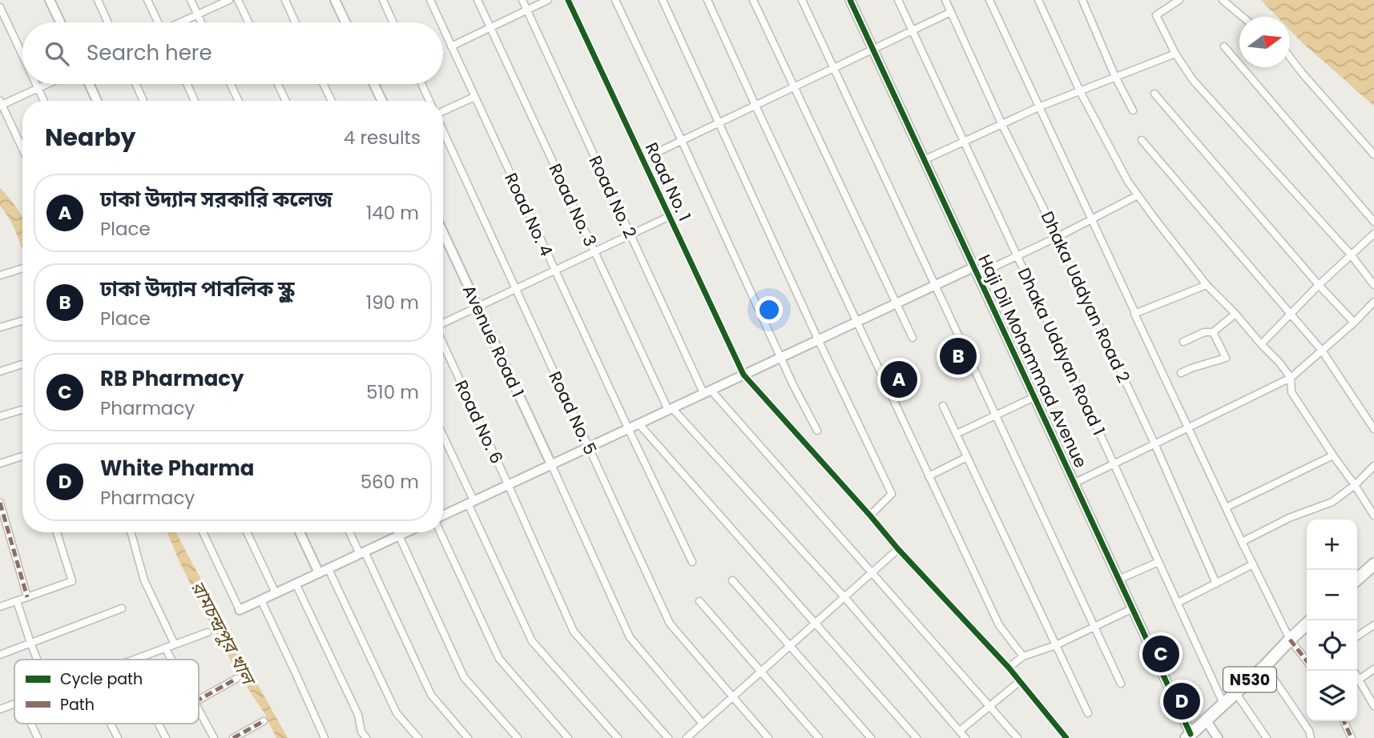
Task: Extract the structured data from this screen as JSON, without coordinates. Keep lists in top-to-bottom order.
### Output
{
  "streets": {
    "highway": ["N530"],
    "street": [
      "Road No. 1",
      "Road No. 2",
      "Road No. 3",
      "Road No. 4",
      "Dhaka Uddyan Road 2",
      "Avenue Road 1",
      "Dhaka Uddyan Road 1",
      "Haji Dil Mohammad Avenue",
      "Road No. 5",
      "Road No. 6"
    ]
  },
  "crossings": [
    ["Dhaka Uddyan Road 1", "N530"],
    ["Haji Dil Mohammad Avenue", "N530"]
  ],
  "water": ["রামচন্দ্রপুর খাল"],
  "legend": ["Cycle path", "Path"],
  "north": "right",
  "page": {
    "search": "Search here",
    "heading": ["Nearby", "4 results"],
    "list": [
      {
        "mark": "A",
        "name": "ঢাকা উদ্যান সরকারি কলেজ",
        "note": "Place",
        "value": "140 m"
      },
      {
        "mark": "B",
        "name": "ঢাকা উদ্যান পাবলিক স্কুল",
        "note": "Place",
        "value": "190 m"
      },
      {
        "mark": "C",
        "name": "RB Pharmacy",
        "note": "Pharmacy",
        "value": "510 m"
      },
      {
        "mark": "D",
        "name": "White Pharma",
        "note": "Pharmacy",
        "value": "560 m"
      }
    ],
    "pins": [
      "B",
      "A",
      "C",
      "D"
    ],
    "map_buttons": ["+", "−"]
  }
}
